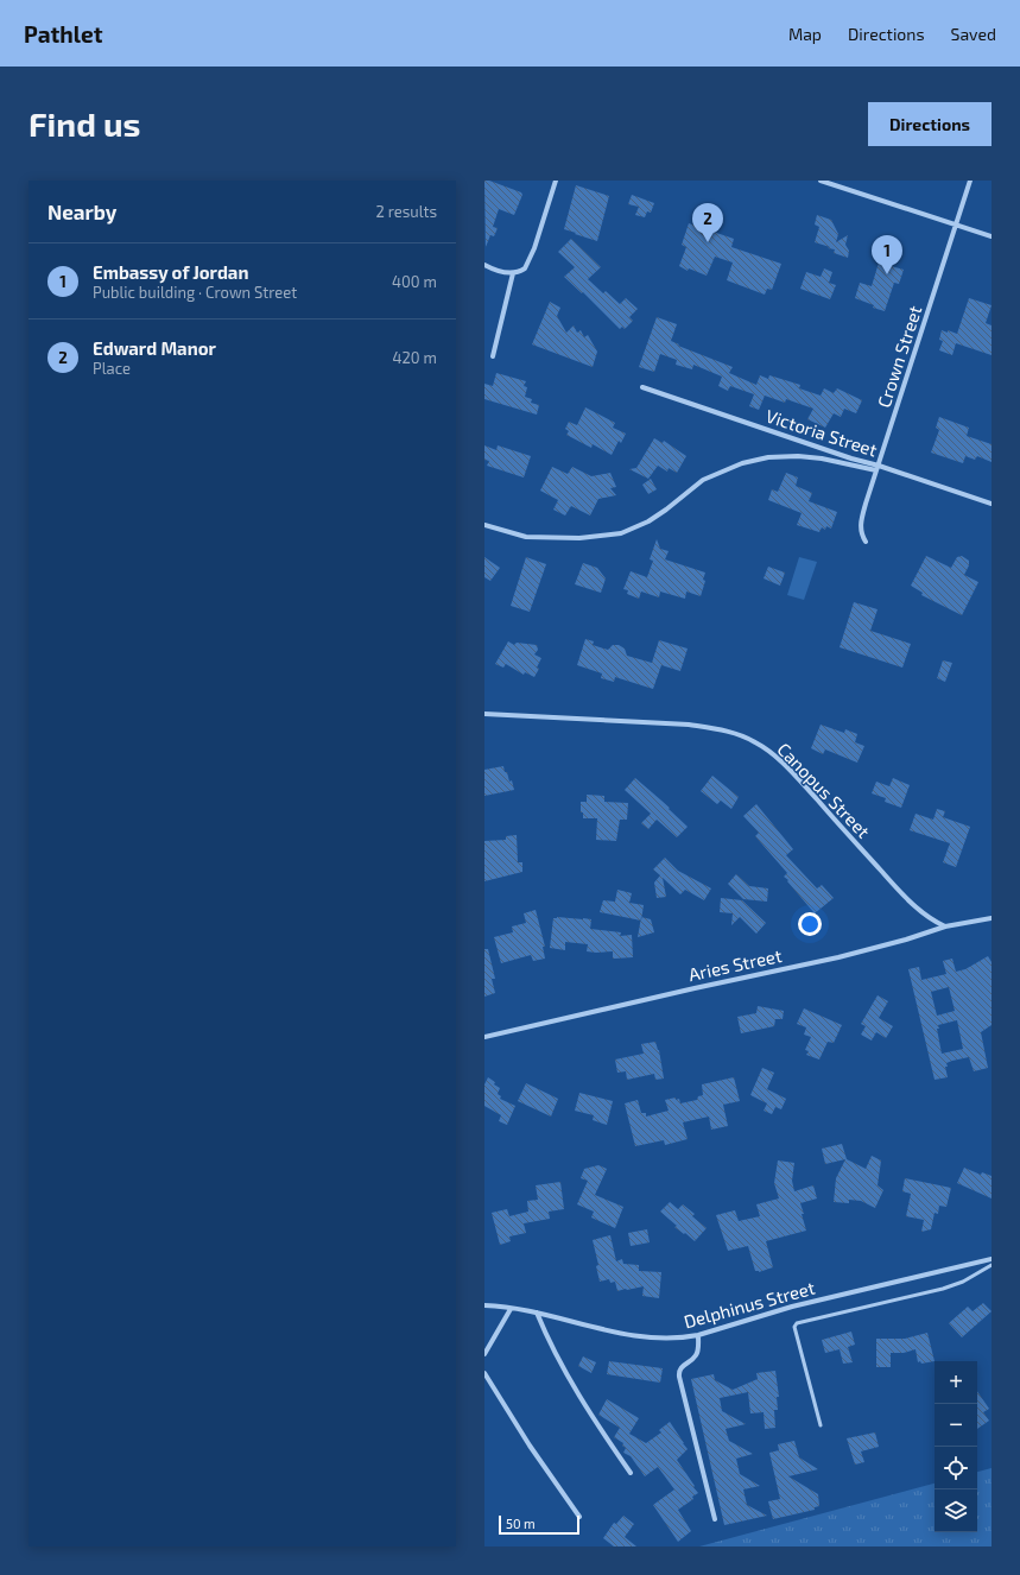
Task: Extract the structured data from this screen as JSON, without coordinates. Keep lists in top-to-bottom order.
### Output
{
  "streets": {
    "street": [
      "Crown Street",
      "Victoria Street",
      "Canopus Street",
      "Aries Street",
      "Delphinus Street"
    ]
  },
  "crossings": [
    ["Crown Street", "Victoria Street"],
    ["Canopus Street", "Aries Street"]
  ],
  "scale_bar": "50 m",
  "page": {
    "header": "Pathlet",
    "nav": ["Map", "Directions", "Saved"],
    "buttons": "Directions",
    "title": "Find us",
    "heading": ["Nearby", "2 results"],
    "pins": ["2", "1"],
    "list": [
      {
        "mark": "1",
        "name": "Embassy of Jordan",
        "note": "Public building · Crown Street",
        "value": "400 m"
      },
      {
        "mark": "2",
        "name": "Edward Manor",
        "note": "Place",
        "value": "420 m"
      }
    ],
    "map_buttons": ["+", "−"],
    "scale": "50 m"
  }
}
